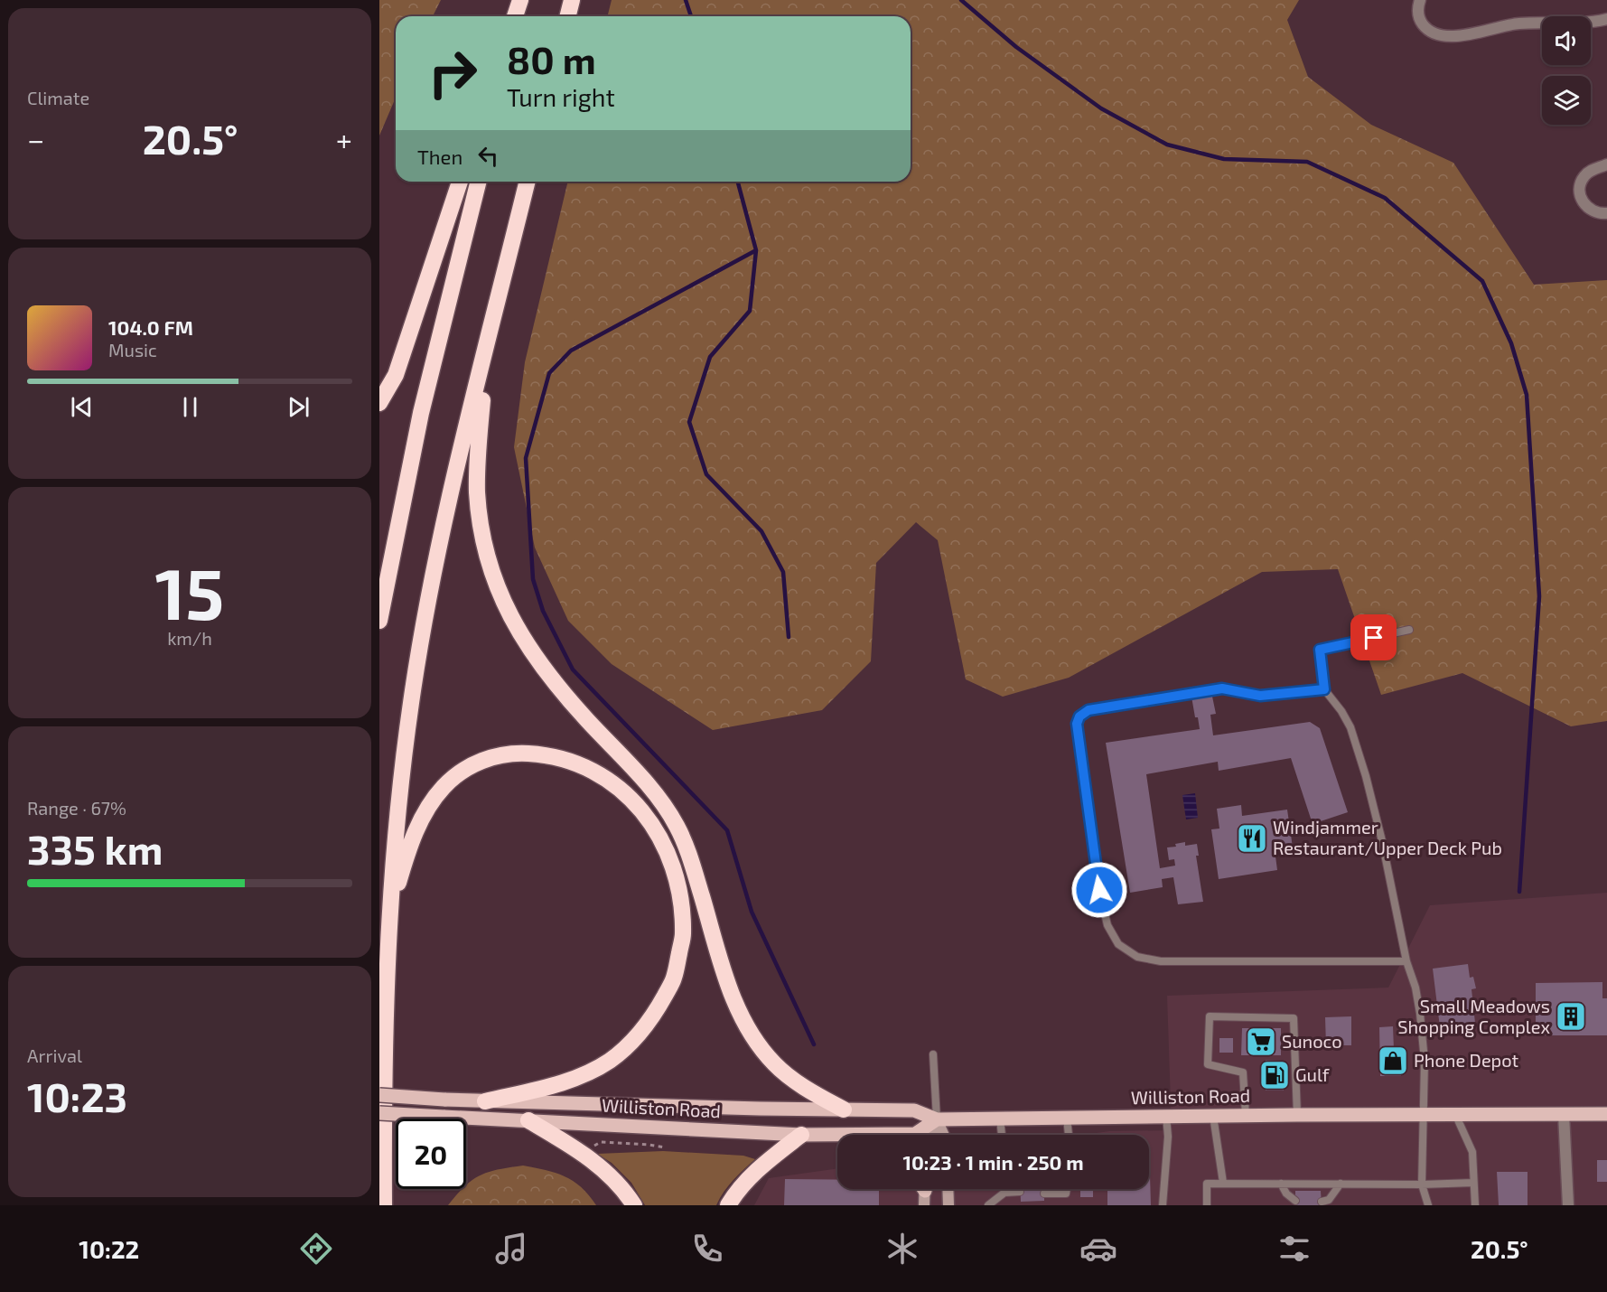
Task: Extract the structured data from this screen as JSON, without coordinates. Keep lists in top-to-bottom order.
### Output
{
  "streets": {
    "main road": ["Williston Road"]
  },
  "places": {
    "restaurant": ["Windjammer Restaurant/Upper Deck Pub"],
    "building": ["Small Meadows Shopping Complex"],
    "supermarket": ["Sunoco"],
    "shop": ["Phone Depot"],
    "fuel station": ["Gulf"]
  },
  "page": {
    "tile": [
      "Climate",
      ["15", "km/h"],
      ["Range · 67%", "335 km"],
      ["Arrival", "10:23"]
    ],
    "turn": ["80 m", "Turn right"],
    "heat": ["−", "20.5°", "+"],
    "then": "Then",
    "song": ["104.0 FM", "Music"],
    "limit": "20",
    "trip": "10:23 · 1 min · 250 m",
    "tabs": ["10:22", "20.5°"]
  }
}
